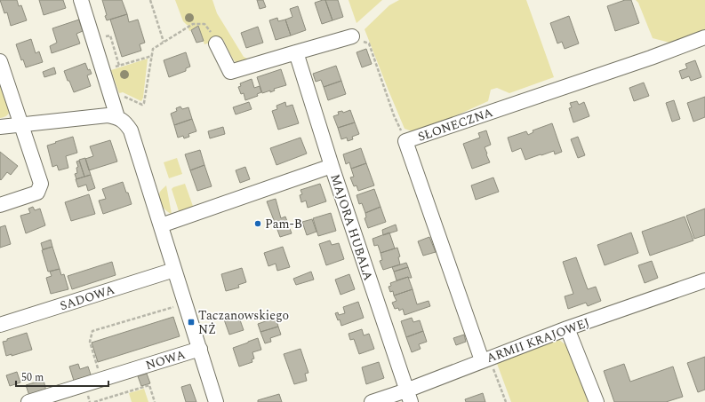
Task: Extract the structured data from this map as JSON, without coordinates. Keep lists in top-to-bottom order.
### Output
{
  "streets": {
    "street": [
      "SŁONECZNA",
      "MAJORA HUBALA",
      "SADOWA",
      "ARMII KRAJOWEJ",
      "NOWA"
    ]
  },
  "crossings": [
    ["SŁONECZNA", "ARMII KRAJOWEJ"],
    ["MAJORA HUBALA", "ARMII KRAJOWEJ"]
  ],
  "places": {
    "other": ["Pam-B"],
    "transit": ["Taczanowskiego NŻ"]
  },
  "scale_bar": "50 m"
}
